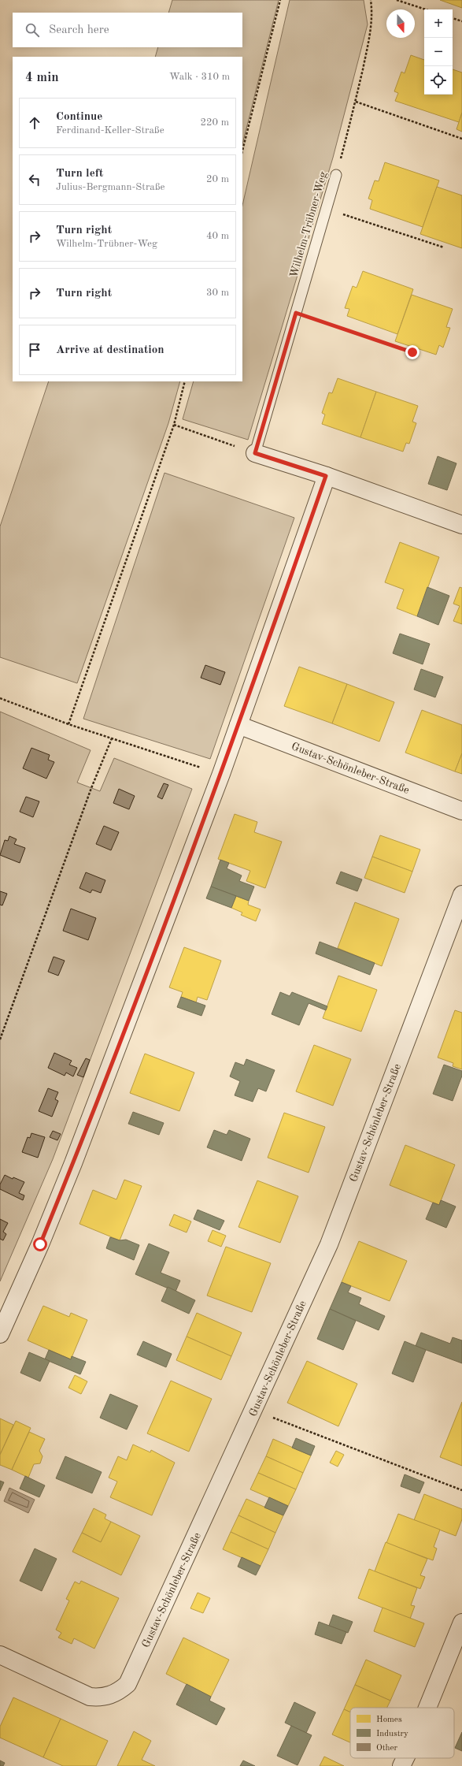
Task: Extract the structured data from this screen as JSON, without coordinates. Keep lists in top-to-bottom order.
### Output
{
  "streets": {
    "street": ["Gustav-Schönleber-Straße"],
    "lane": ["Wilhelm-Trübner-Weg"]
  },
  "legend": ["Homes", "Industry", "Other"],
  "north": "bottom",
  "page": {
    "map_buttons": ["+", "−"],
    "search": "Search here",
    "heading": ["4 min", "Walk · 310 m"],
    "list": [
      ["Continue", "Ferdinand-Keller-Straße", "220 m"],
      ["Turn left", "Julius-Bergmann-Straße", "20 m"],
      ["Turn right", "Wilhelm-Trübner-Weg", "40 m"],
      ["Turn right", "30 m"],
      "Arrive at destination"
    ]
  }
}
